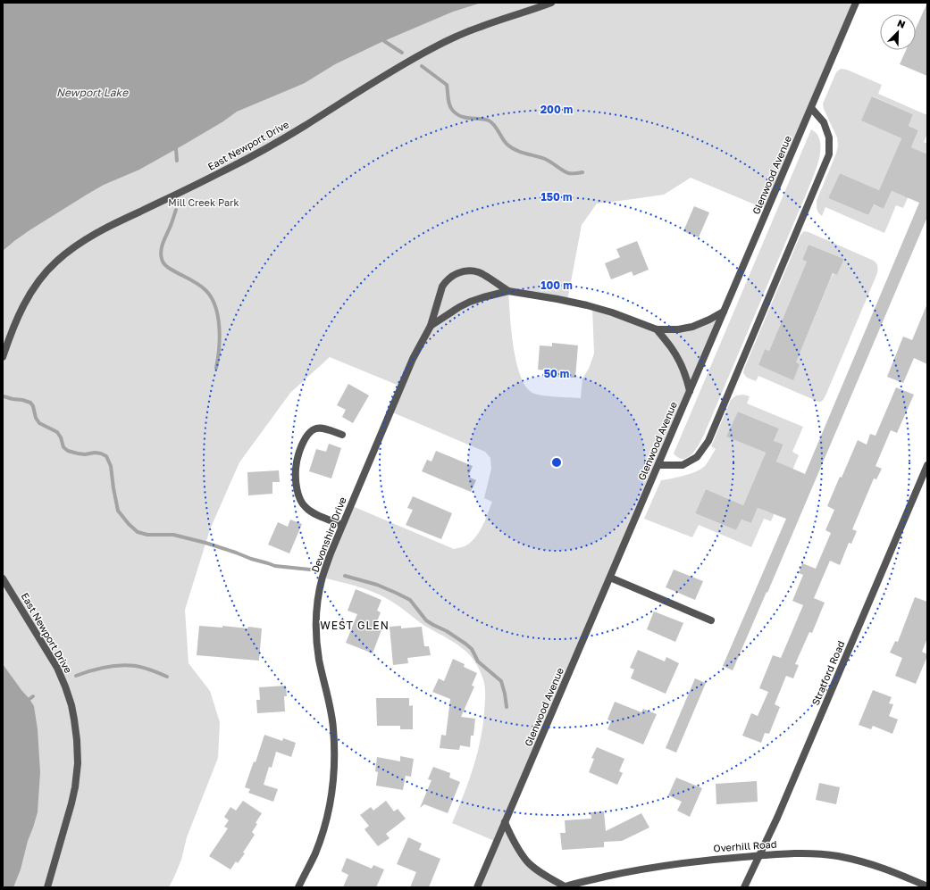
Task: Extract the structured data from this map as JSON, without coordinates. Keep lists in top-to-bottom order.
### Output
{
  "streets": {
    "street": [
      "East Newport Drive",
      "Glenwood Avenue",
      "Devonshire Drive",
      "Stratford Road",
      "Overhill Road"
    ]
  },
  "crossings": [
    ["Glenwood Avenue", "Devonshire Drive"],
    ["Stratford Road", "Overhill Road"]
  ],
  "districts": ["WEST GLEN"],
  "water": ["Newport Lake"],
  "parks": ["Mill Creek Park"],
  "north": "top right",
  "rings": [
    "200 m",
    "150 m",
    "100 m",
    "50 m"
  ]
}
